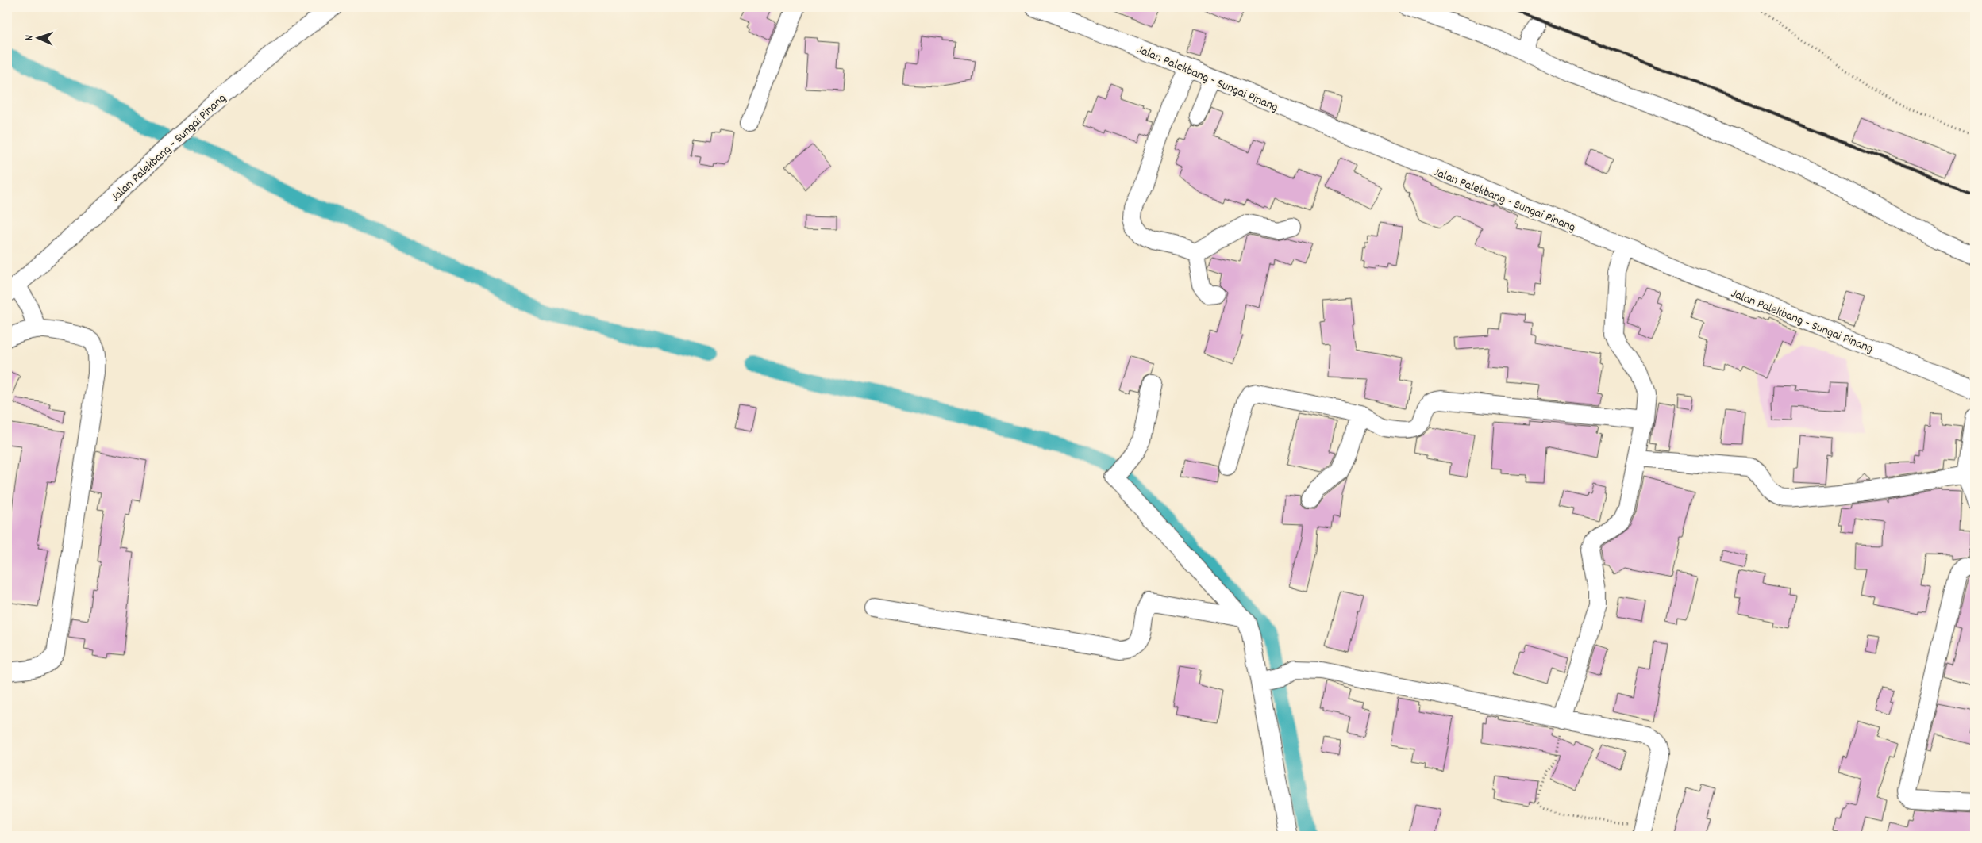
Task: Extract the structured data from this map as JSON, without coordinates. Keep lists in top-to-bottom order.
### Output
{
  "streets": {
    "street": ["Jalan Palekbang - Sungai Pinang"]
  },
  "north": "left"
}
